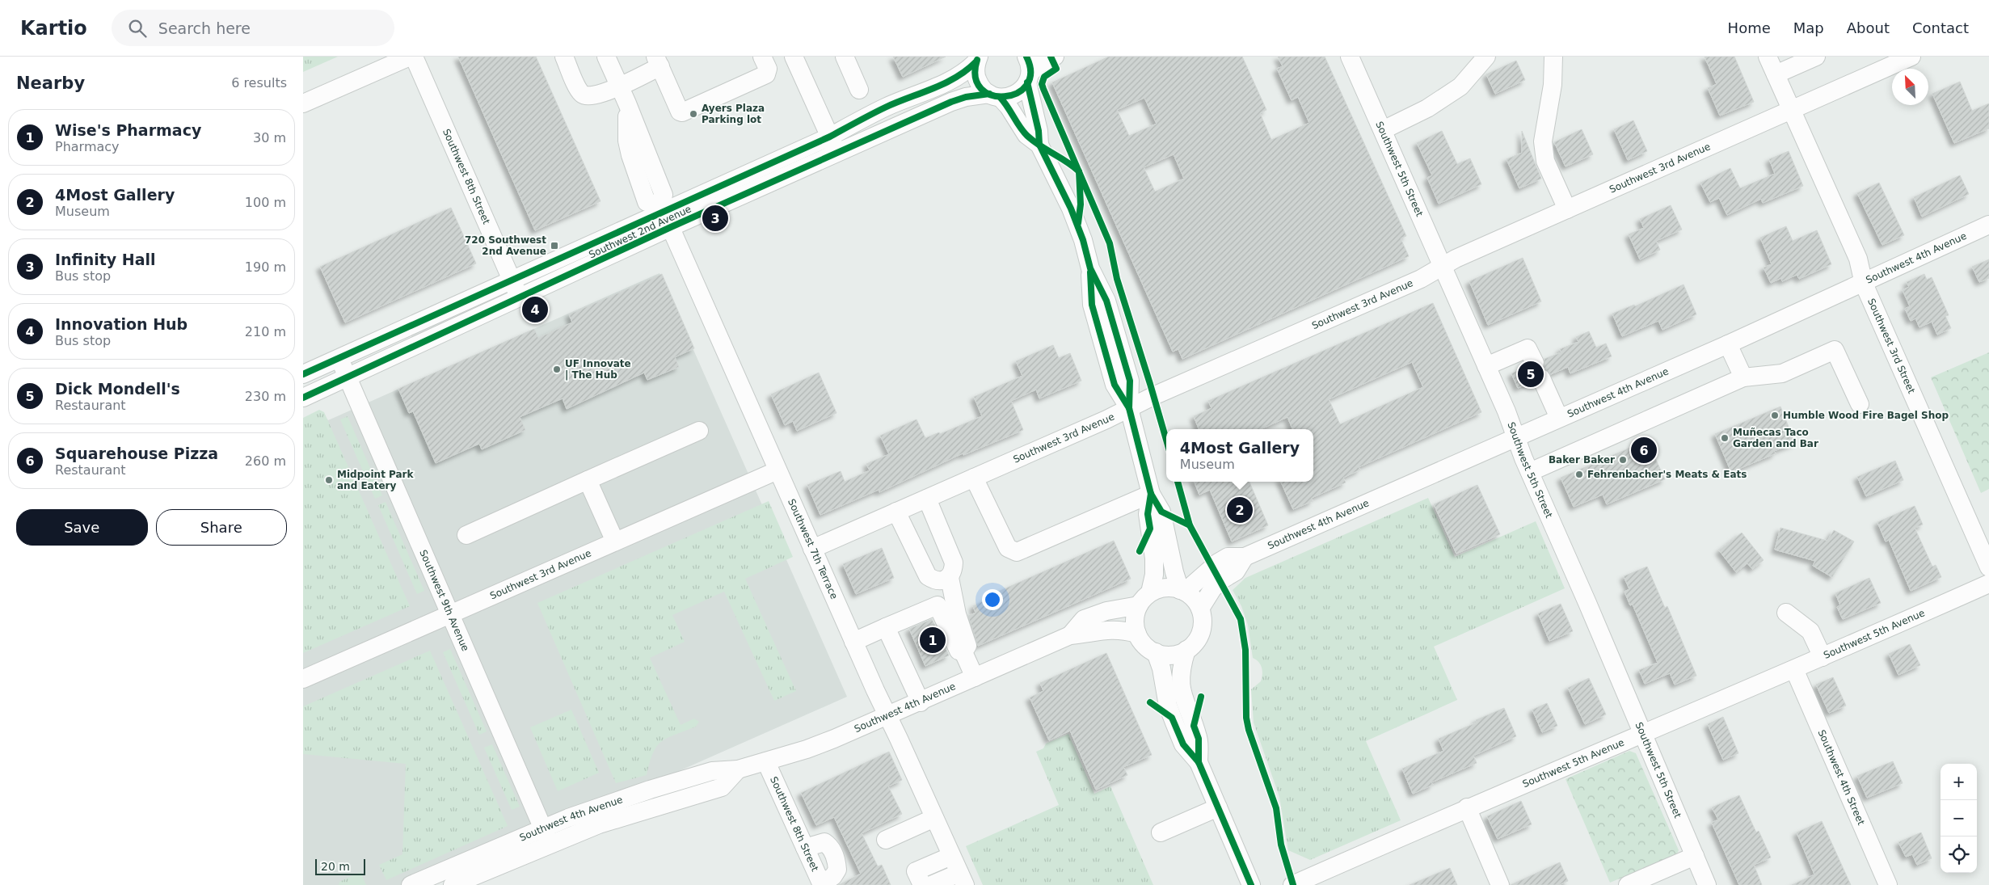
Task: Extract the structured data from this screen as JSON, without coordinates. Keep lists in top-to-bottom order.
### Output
{
  "streets": {
    "street": [
      "Southwest 3rd Avenue",
      "Southwest 5th Street",
      "Southwest 8th Street",
      "Southwest 2nd Avenue",
      "Southwest 4th Avenue",
      "Southwest 3rd Street",
      "Southwest 7th Terrace",
      "Southwest 9th Avenue",
      "Southwest 5th Avenue",
      "Southwest 4th Street"
    ]
  },
  "crossings": [
    ["Southwest 3rd Avenue", "Southwest 5th Street"],
    ["Southwest 3rd Avenue", "Southwest 3rd Street"],
    ["Southwest 3rd Avenue", "Southwest 7th Terrace"],
    ["Southwest 3rd Avenue", "Southwest 9th Avenue"],
    ["Southwest 5th Street", "Southwest 4th Avenue"],
    ["Southwest 5th Street", "Southwest 5th Avenue"],
    ["Southwest 8th Street", "Southwest 2nd Avenue"],
    ["Southwest 8th Street", "Southwest 4th Avenue"],
    ["Southwest 2nd Avenue", "Southwest 7th Terrace"],
    ["Southwest 2nd Avenue", "Southwest 9th Avenue"],
    ["Southwest 4th Avenue", "Southwest 3rd Street"],
    ["Southwest 4th Avenue", "Southwest 7th Terrace"],
    ["Southwest 4th Avenue", "Southwest 9th Avenue"],
    ["Southwest 5th Avenue", "Southwest 4th Street"]
  ],
  "places": {
    "other": [
      "Ayers Plaza Parking lot",
      "UF Innovate | The Hub",
      "Humble Wood Fire Bagel Shop",
      "Muñecas Taco Garden and Bar",
      "Baker Baker",
      "Fehrenbacher's Meats & Eats",
      "Midpoint Park and Eatery"
    ],
    "transit": ["720 Southwest 2nd Avenue"]
  },
  "scale_bar": "20 m",
  "north": "top left",
  "page": {
    "header": "Kartio",
    "search": "Search here",
    "nav": [
      "Home",
      "Map",
      "About",
      "Contact"
    ],
    "heading": ["Nearby", "6 results"],
    "list": [
      {
        "mark": "1",
        "name": "Wise's Pharmacy",
        "note": "Pharmacy",
        "value": "30 m"
      },
      {
        "mark": "2",
        "name": "4Most Gallery",
        "note": "Museum",
        "value": "100 m"
      },
      {
        "mark": "3",
        "name": "Infinity Hall",
        "note": "Bus stop",
        "value": "190 m"
      },
      {
        "mark": "4",
        "name": "Innovation Hub",
        "note": "Bus stop",
        "value": "210 m"
      },
      {
        "mark": "5",
        "name": "Dick Mondell's",
        "note": "Restaurant",
        "value": "230 m"
      },
      {
        "mark": "6",
        "name": "Squarehouse Pizza",
        "note": "Restaurant",
        "value": "260 m"
      }
    ],
    "pins": [
      "3",
      "4",
      "5",
      "6",
      "2",
      "1"
    ],
    "popup": ["4Most Gallery", "Museum"],
    "buttons": ["Save", "Share"],
    "map_buttons": ["+", "−"],
    "scale": "20 m"
  }
}
